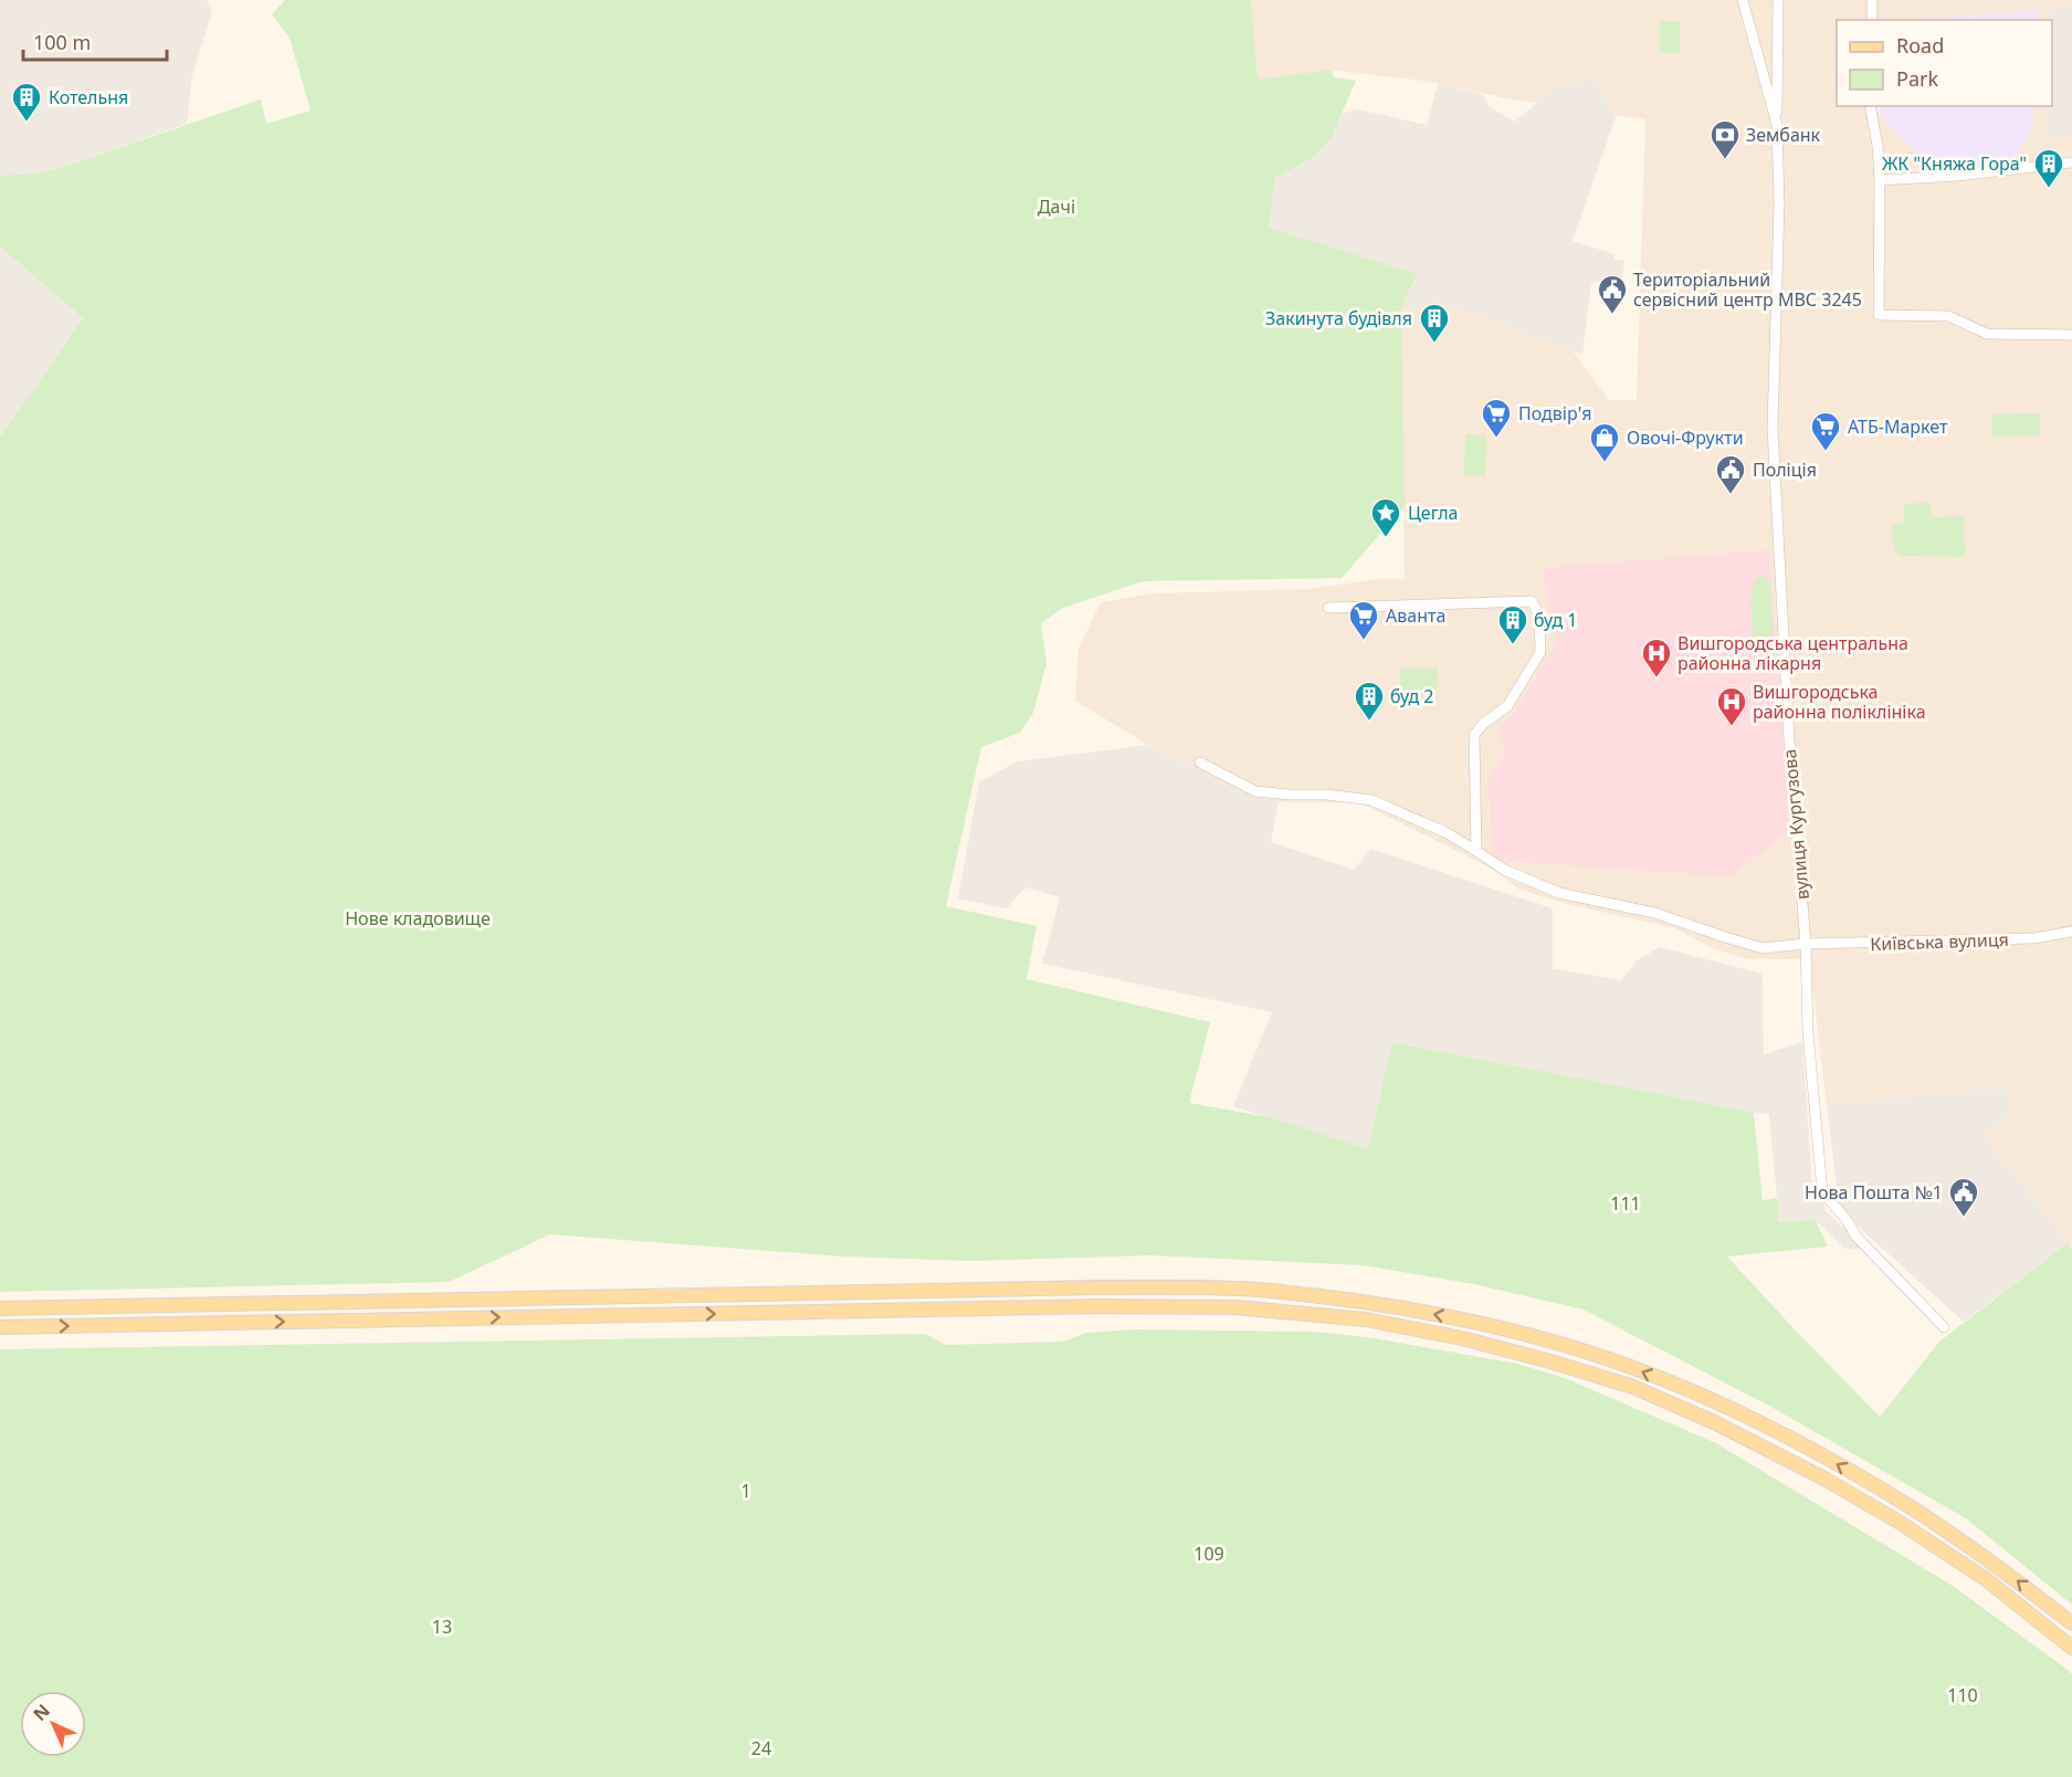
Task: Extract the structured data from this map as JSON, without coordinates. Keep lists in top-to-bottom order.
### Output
{
  "streets": {
    "street": ["вулиця Кургузова", "Київська вулиця"]
  },
  "crossings": [
    ["вулиця Кургузова", "Київська вулиця"]
  ],
  "parks": [
    "Дачі",
    "Нове кладовище",
    "111",
    "1",
    "109",
    "13",
    "110",
    "24"
  ],
  "places": {
    "building": [
      "Котельня",
      "ЖК \"Княжа Гора\"",
      "Закинута будівля",
      "буд 1",
      "буд 2"
    ],
    "bank": ["Зембанк"],
    "public building": ["Територіальний сервісний центр МВС 3245", "Поліція", "Нова Пошта №1"],
    "supermarket": ["Подвір'я", "АТБ-Маркет", "Аванта"],
    "shop": ["Овочі-Фрукти"],
    "place": ["Цегла"],
    "hospital": ["Вишгородська центральна районна лікарня", "Вишгородська районна поліклініка"]
  },
  "legend": ["Road", "Park"],
  "scale_bar": "100 m",
  "north": "top left"
}
